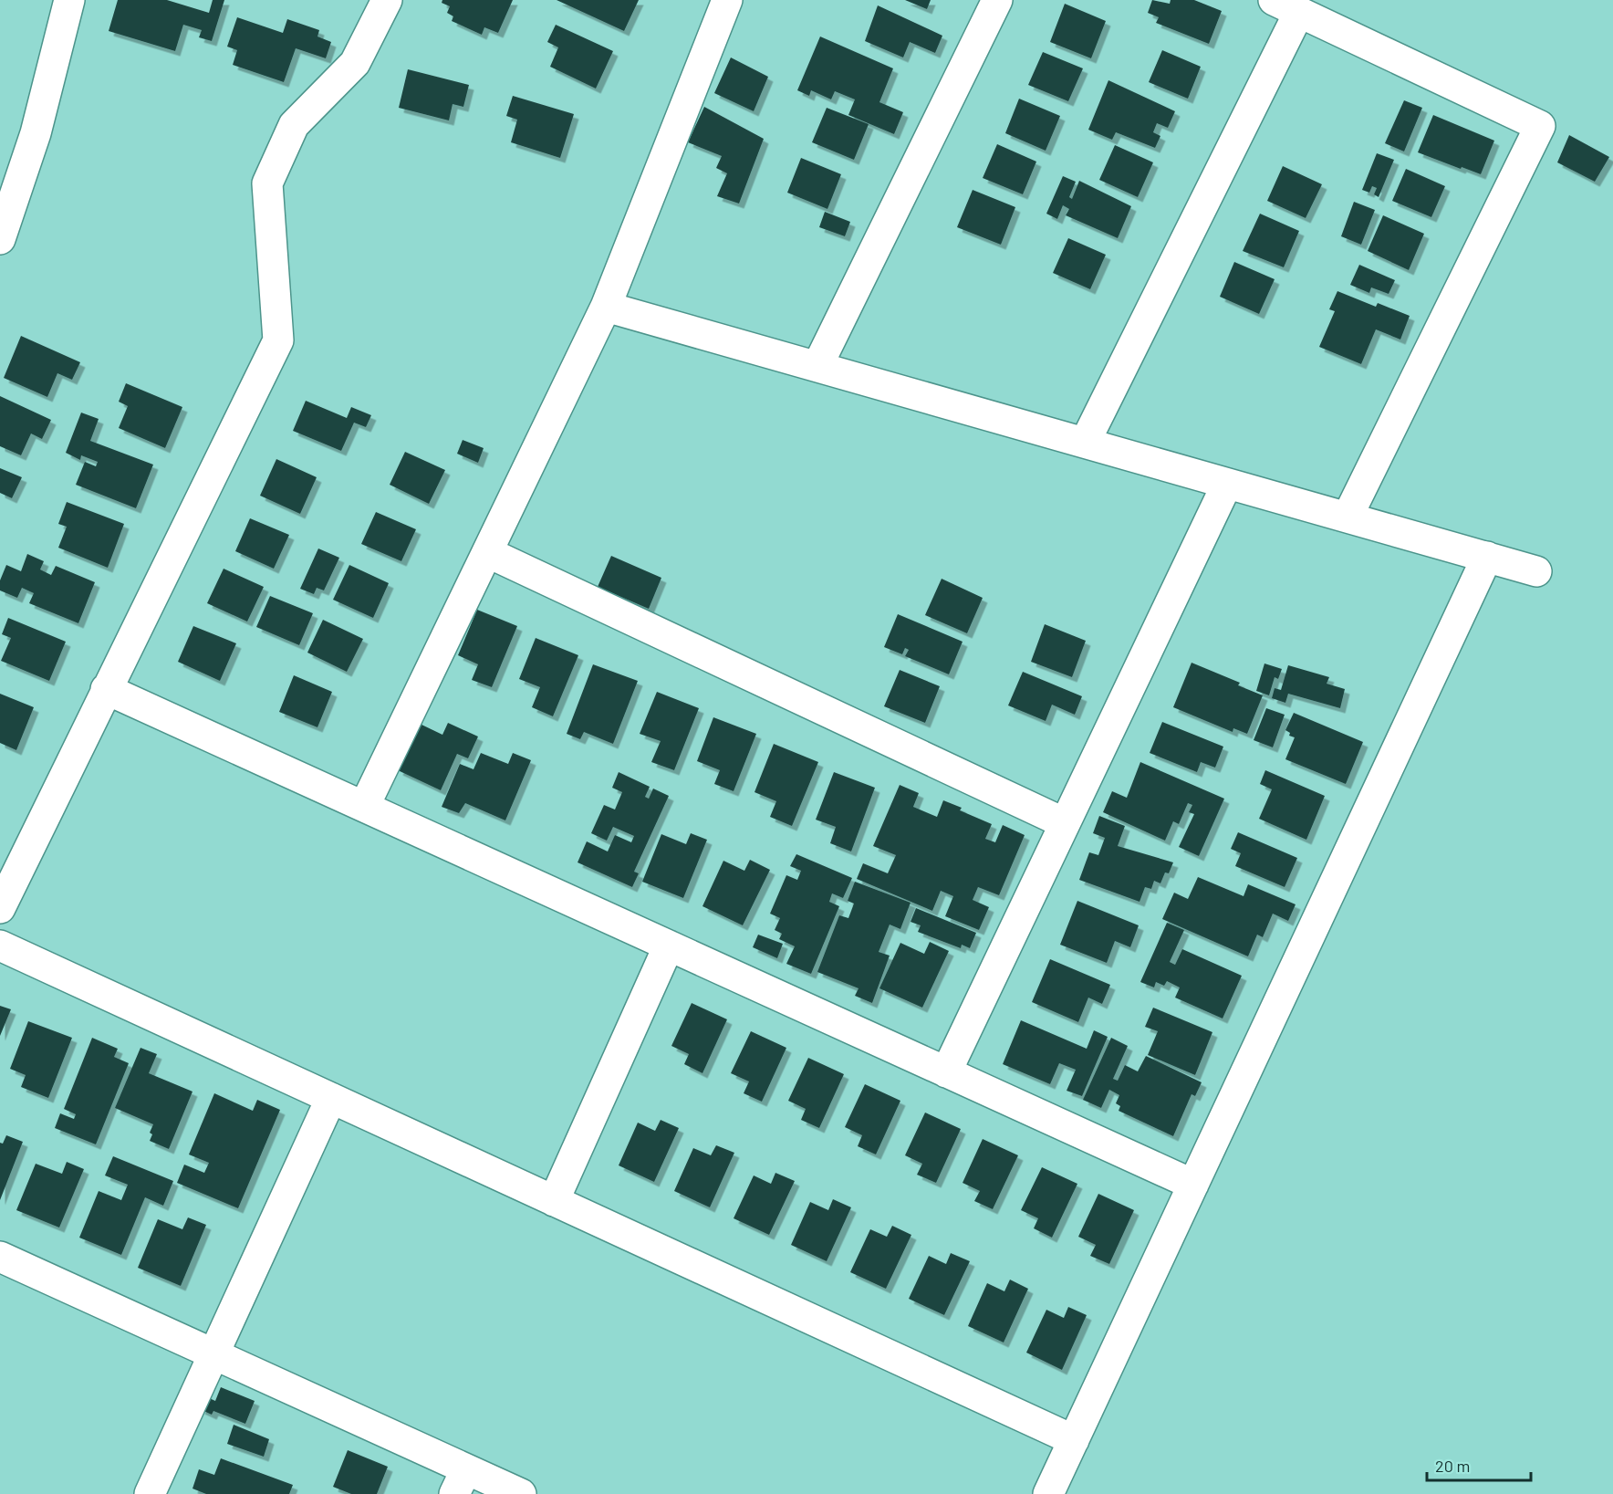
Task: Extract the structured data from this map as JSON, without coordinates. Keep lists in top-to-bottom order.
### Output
{
  "scale_bar": "20 m"
}
